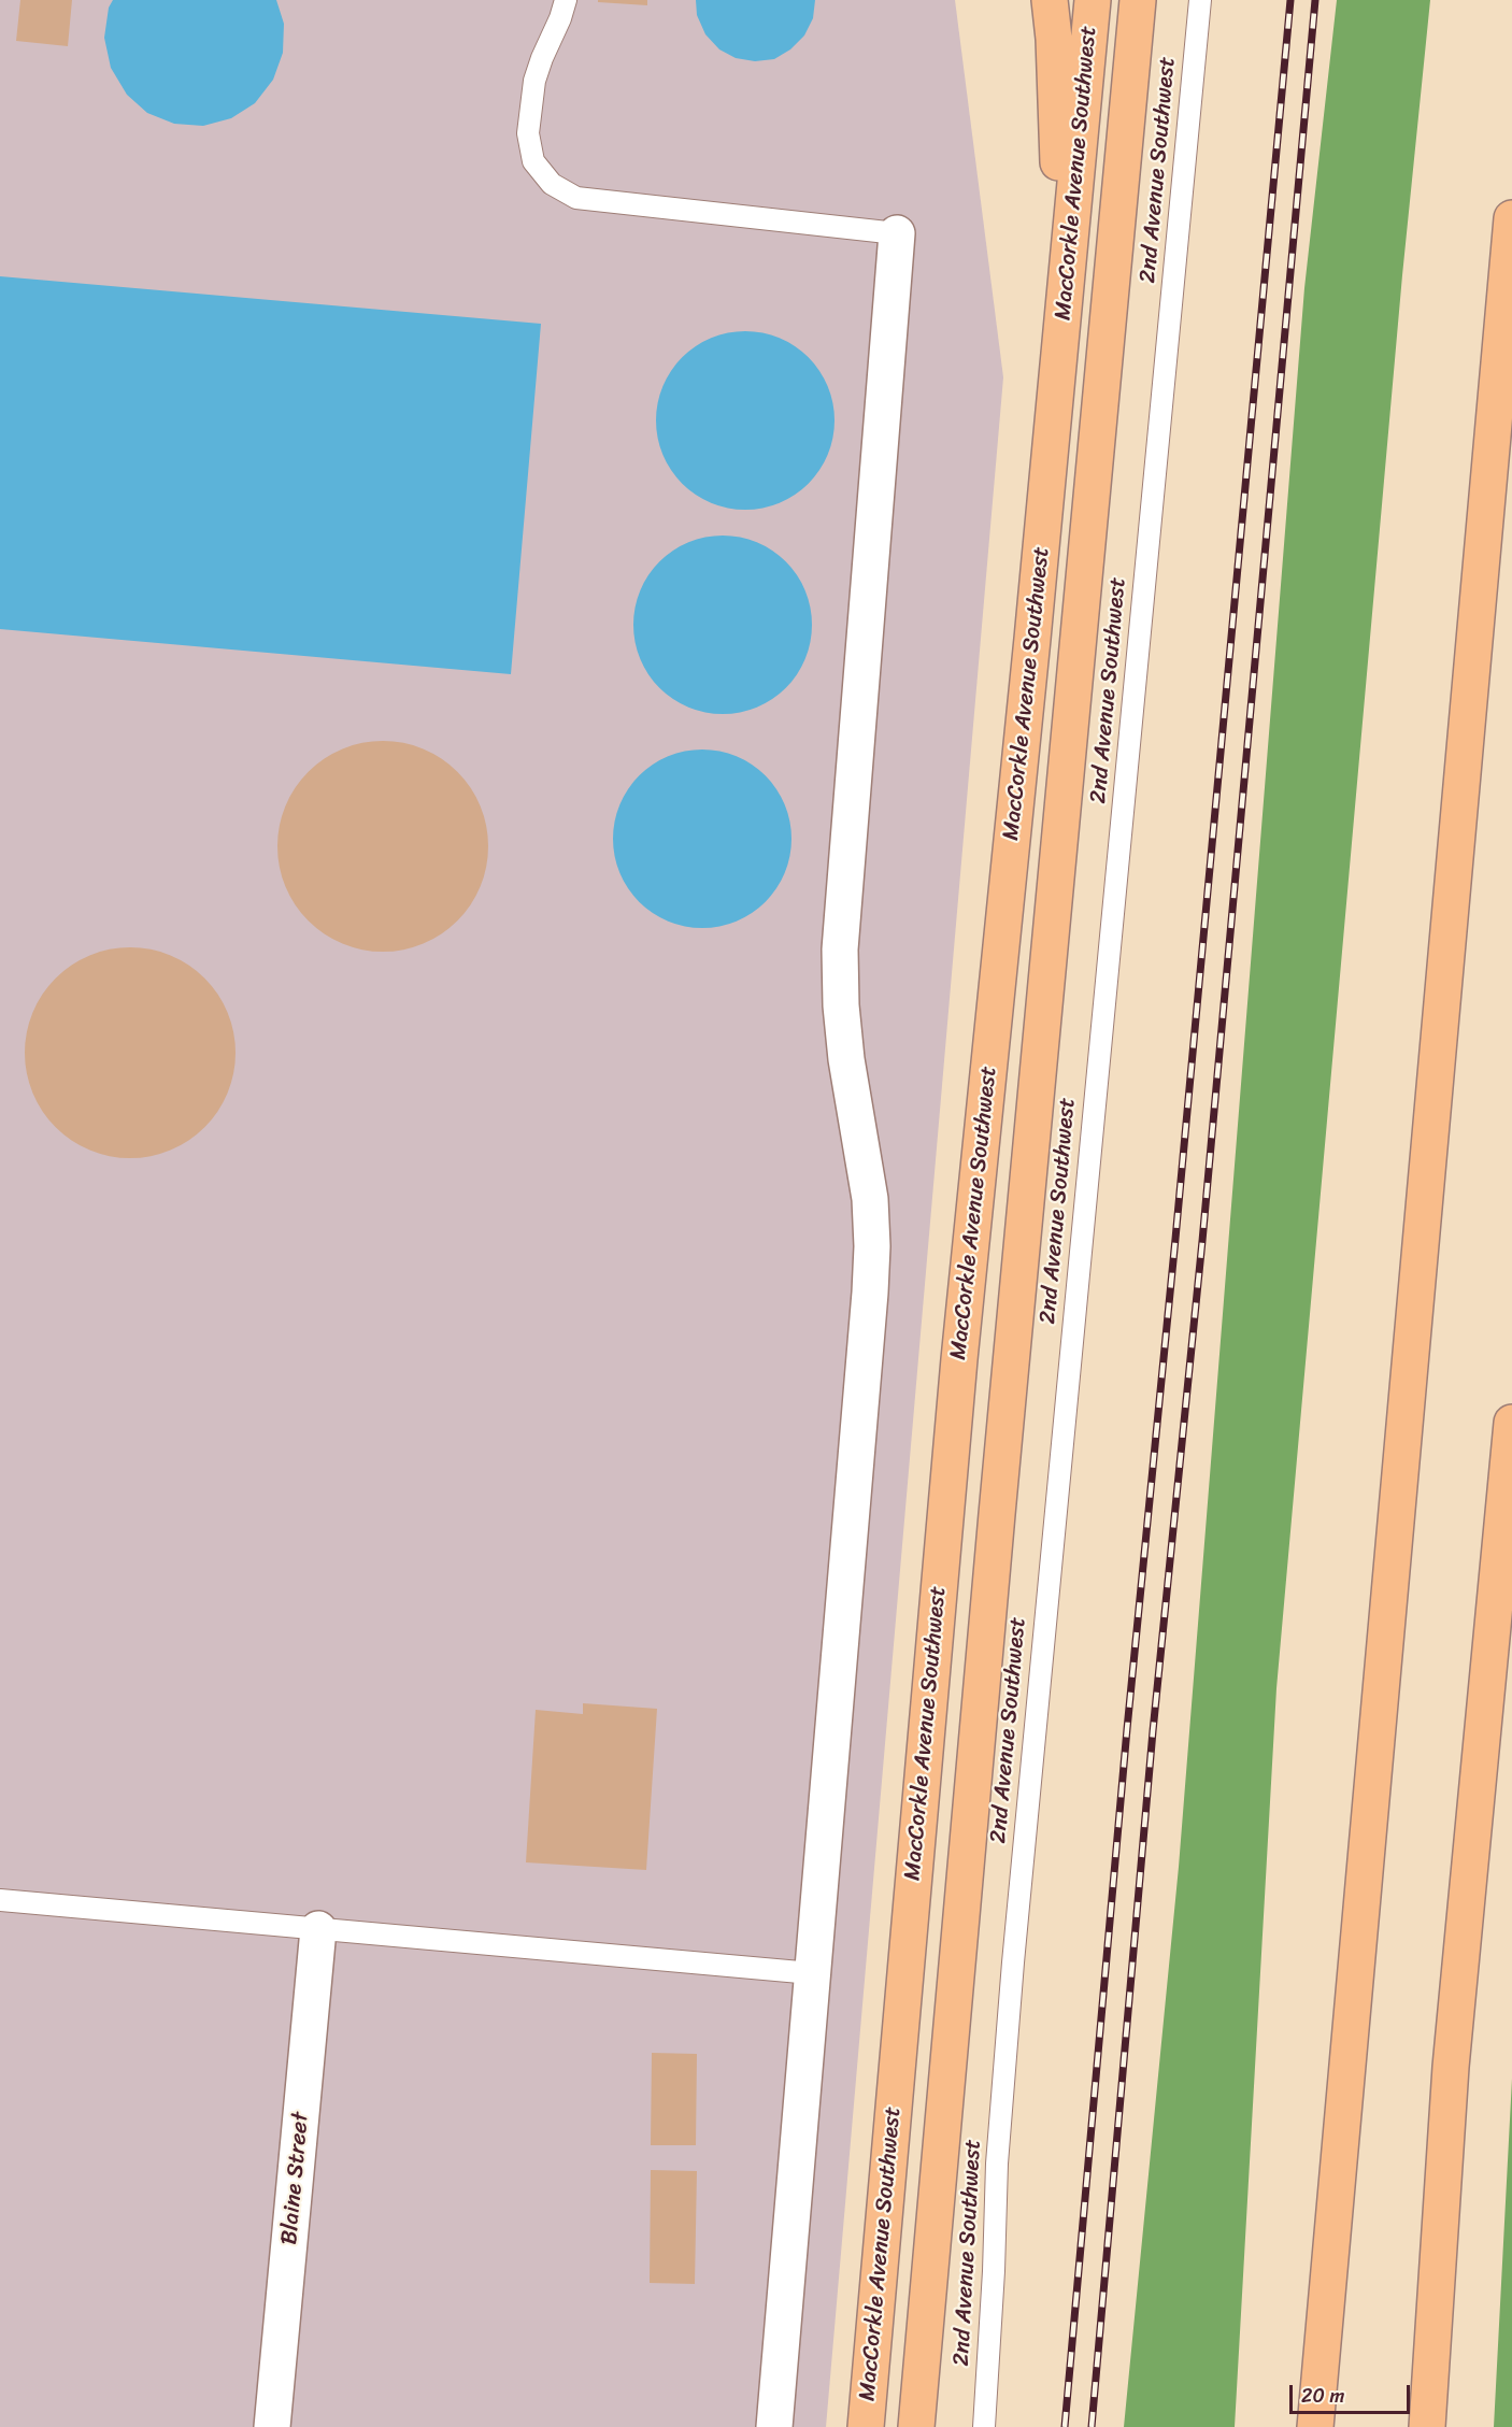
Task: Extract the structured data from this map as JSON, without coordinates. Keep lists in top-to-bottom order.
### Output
{
  "streets": {
    "main road": ["MacCorkle Avenue Southwest"],
    "street": ["Blaine Street"],
    "lane": ["2nd Avenue Southwest"]
  },
  "scale_bar": "20 m"
}
